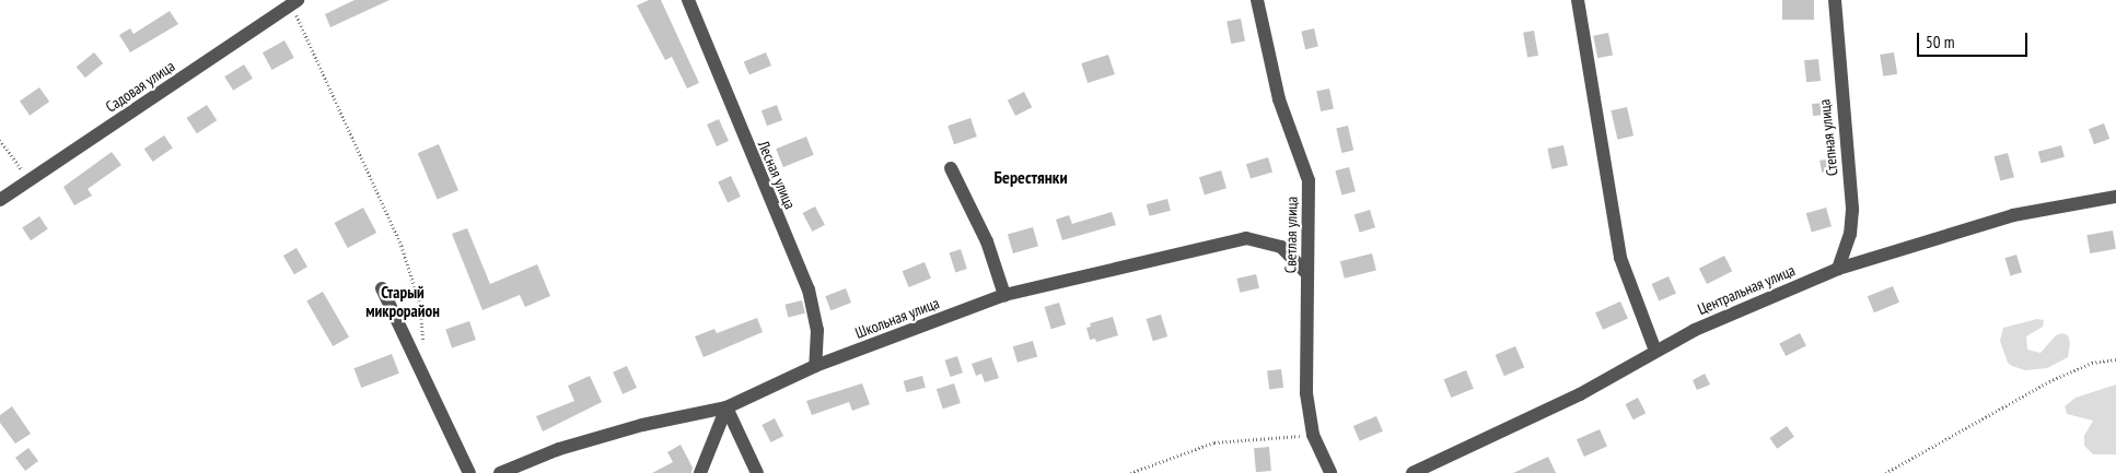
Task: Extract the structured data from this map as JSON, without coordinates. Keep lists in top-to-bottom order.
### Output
{
  "streets": {
    "street": [
      "Садовая улица",
      "Степная улица",
      "Лесная улица",
      "Светлая улица",
      "Центральная улица",
      "Школьная улица"
    ]
  },
  "crossings": [
    ["Степная улица", "Центральная улица"],
    ["Лесная улица", "Школьная улица"],
    ["Светлая улица", "Школьная улица"]
  ],
  "districts": ["Берестянки", "Старый микрорайон"],
  "scale_bar": "50 m"
}
